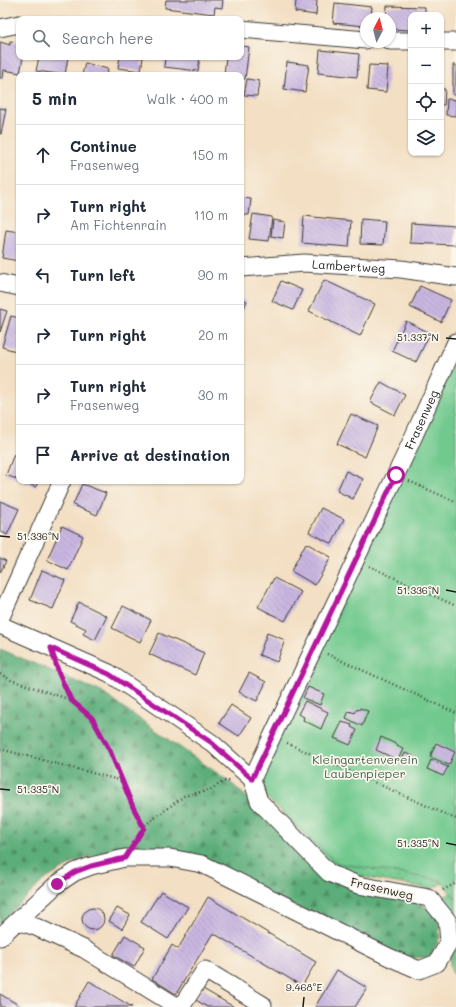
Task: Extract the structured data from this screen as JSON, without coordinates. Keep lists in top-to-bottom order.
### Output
{
  "streets": {
    "street": ["Lambertweg", "Frasenweg"]
  },
  "parks": ["Kleingartenverein Laubenpieper"],
  "north": "top",
  "page": {
    "map_buttons": ["+", "−"],
    "search": "Search here",
    "heading": ["5 min", "Walk · 400 m"],
    "list": [
      ["Continue", "Frasenweg", "150 m"],
      ["Turn right", "Am Fichtenrain", "110 m"],
      ["Turn left", "90 m"],
      ["Turn right", "20 m"],
      ["Turn right", "Frasenweg", "30 m"],
      "Arrive at destination"
    ]
  },
  "coordinates": [
    "51.337°N",
    "51.336°N",
    "51.335°N",
    "9.468°E"
  ]
}
